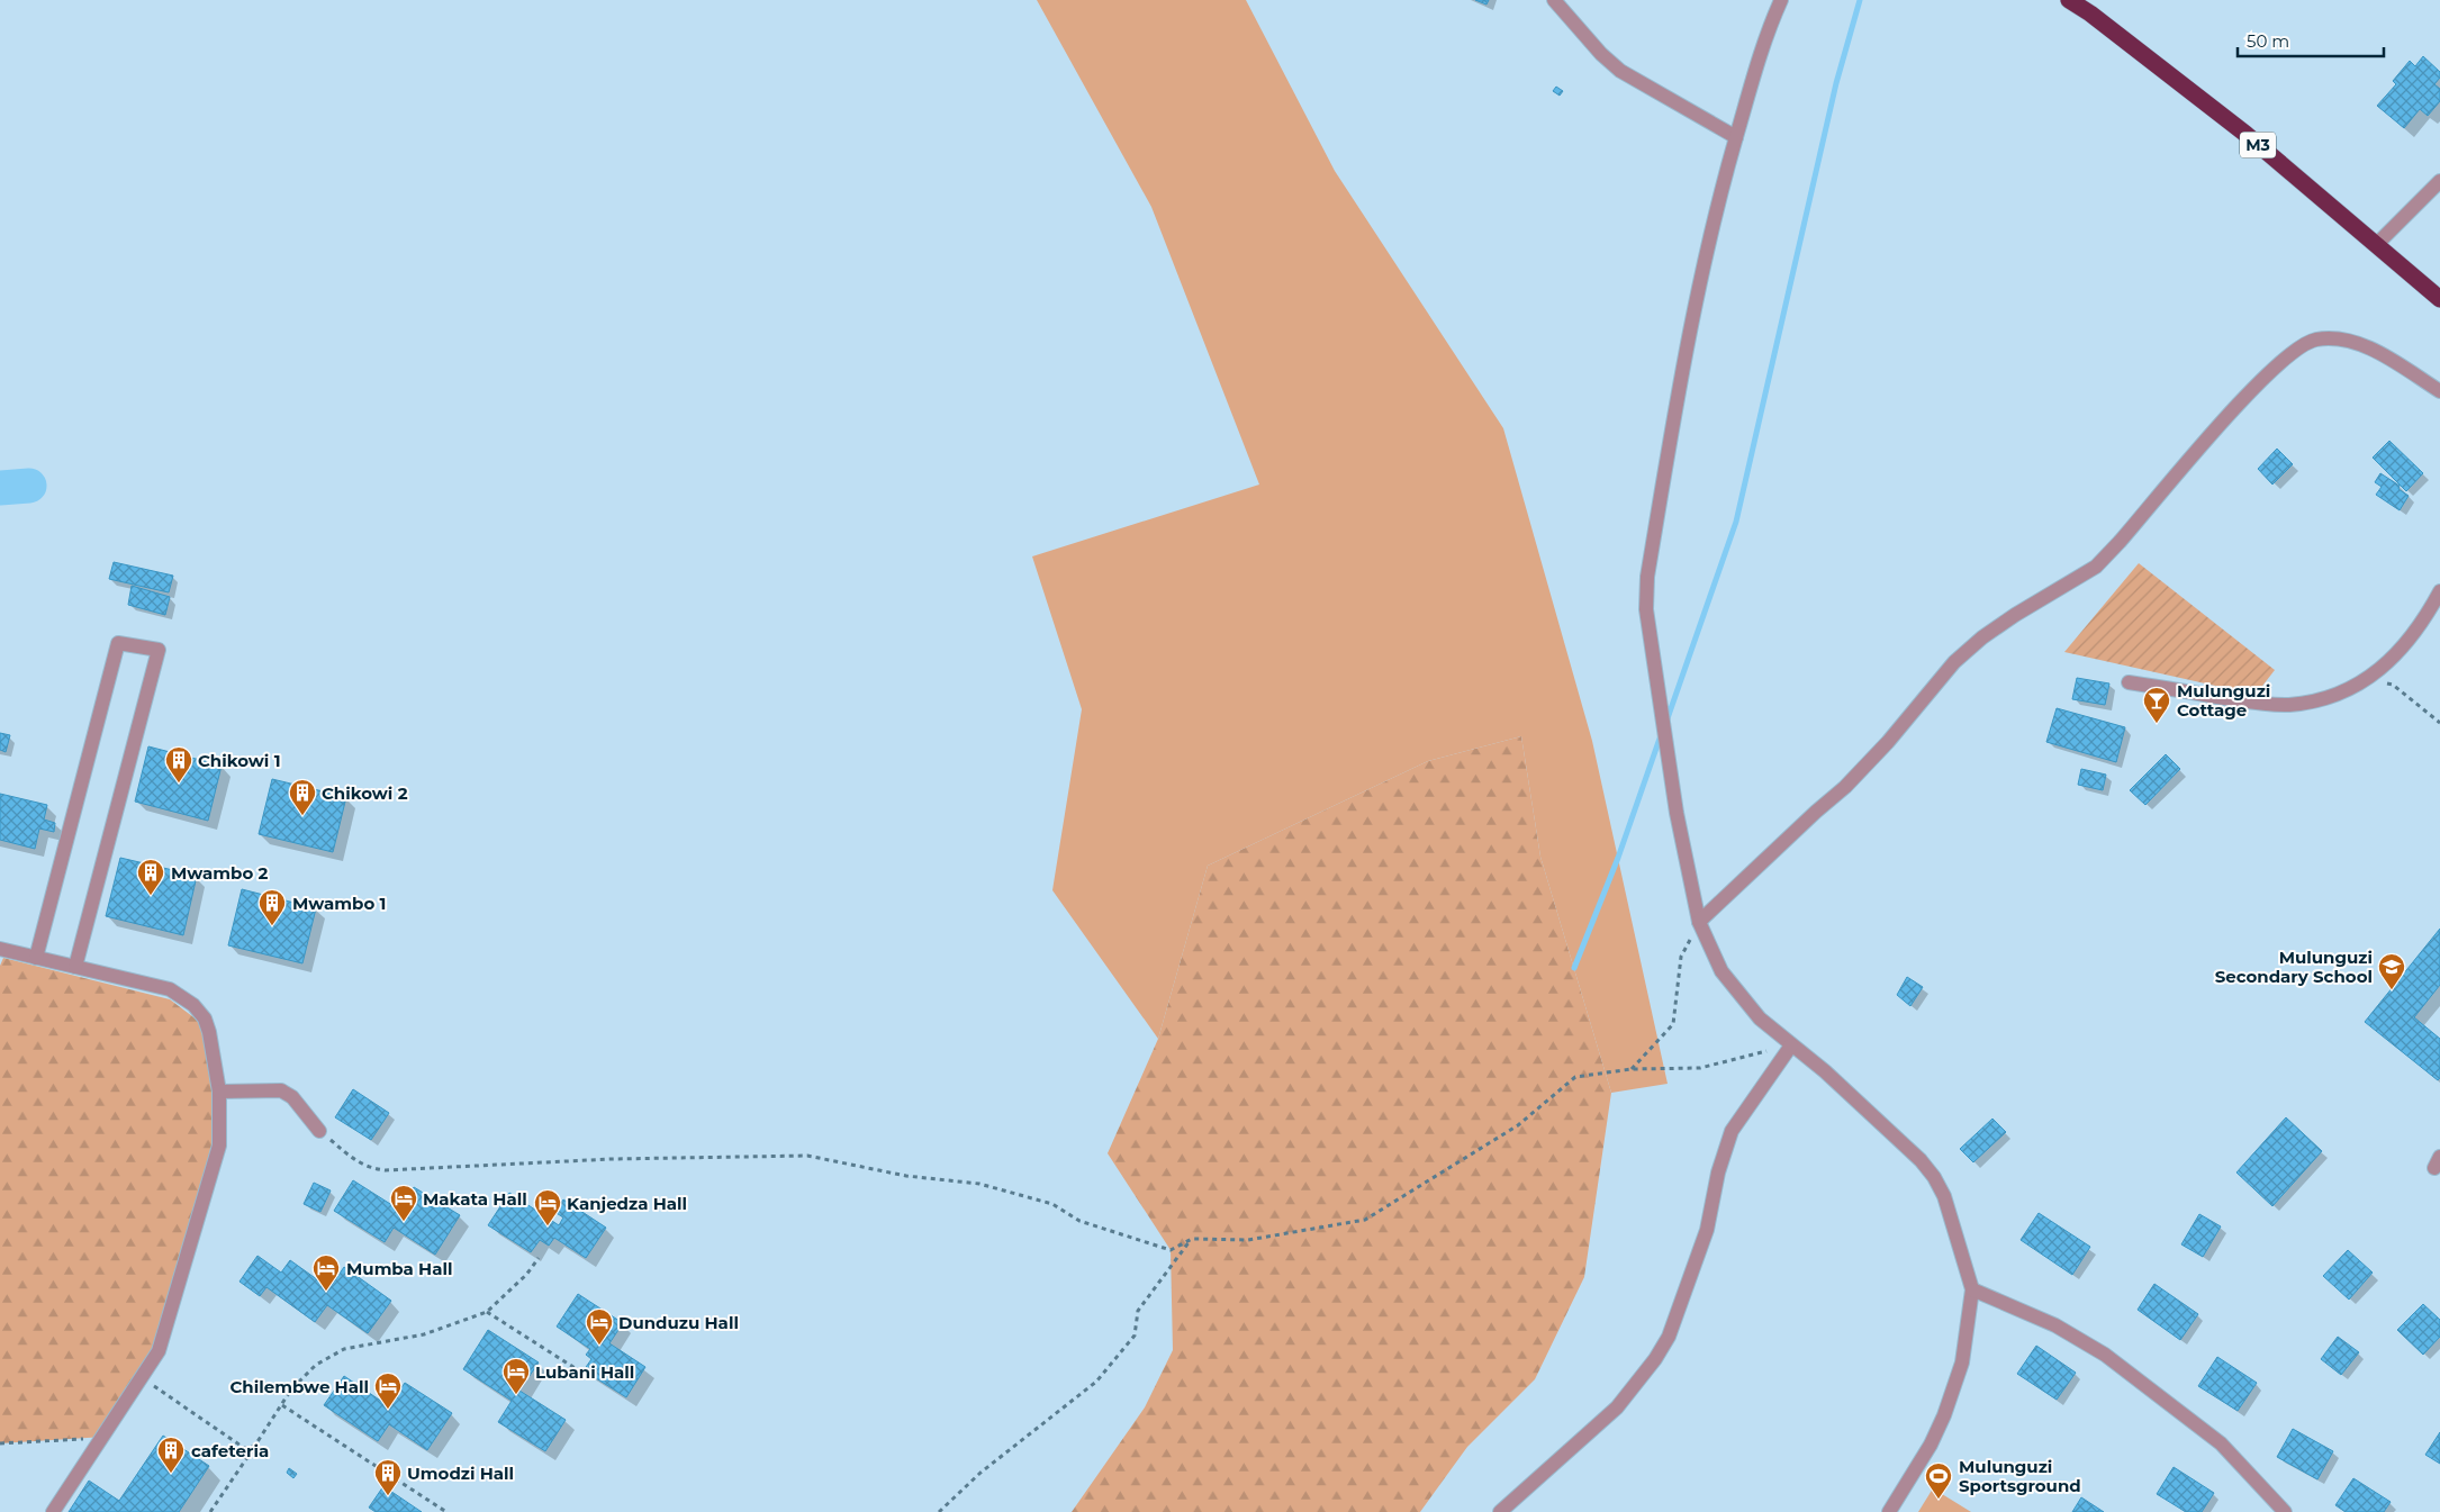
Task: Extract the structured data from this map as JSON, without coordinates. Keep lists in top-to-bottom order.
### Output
{
  "streets": {
    "highway": ["M3"]
  },
  "places": {
    "bar": ["Mulunguzi Cottage"],
    "building": [
      "Chikowi 1",
      "Chikowi 2",
      "Mwambo 2",
      "Mwambo 1",
      "cafeteria",
      "Umodzi Hall"
    ],
    "school or university": ["Mulunguzi Secondary School"],
    "hotel": [
      "Makata Hall",
      "Kanjedza Hall",
      "Mumba Hall",
      "Dunduzu Hall",
      "Lubani Hall",
      "Chilembwe Hall"
    ],
    "sports": ["Mulunguzi Sportsground"]
  },
  "scale_bar": "50 m"
}
